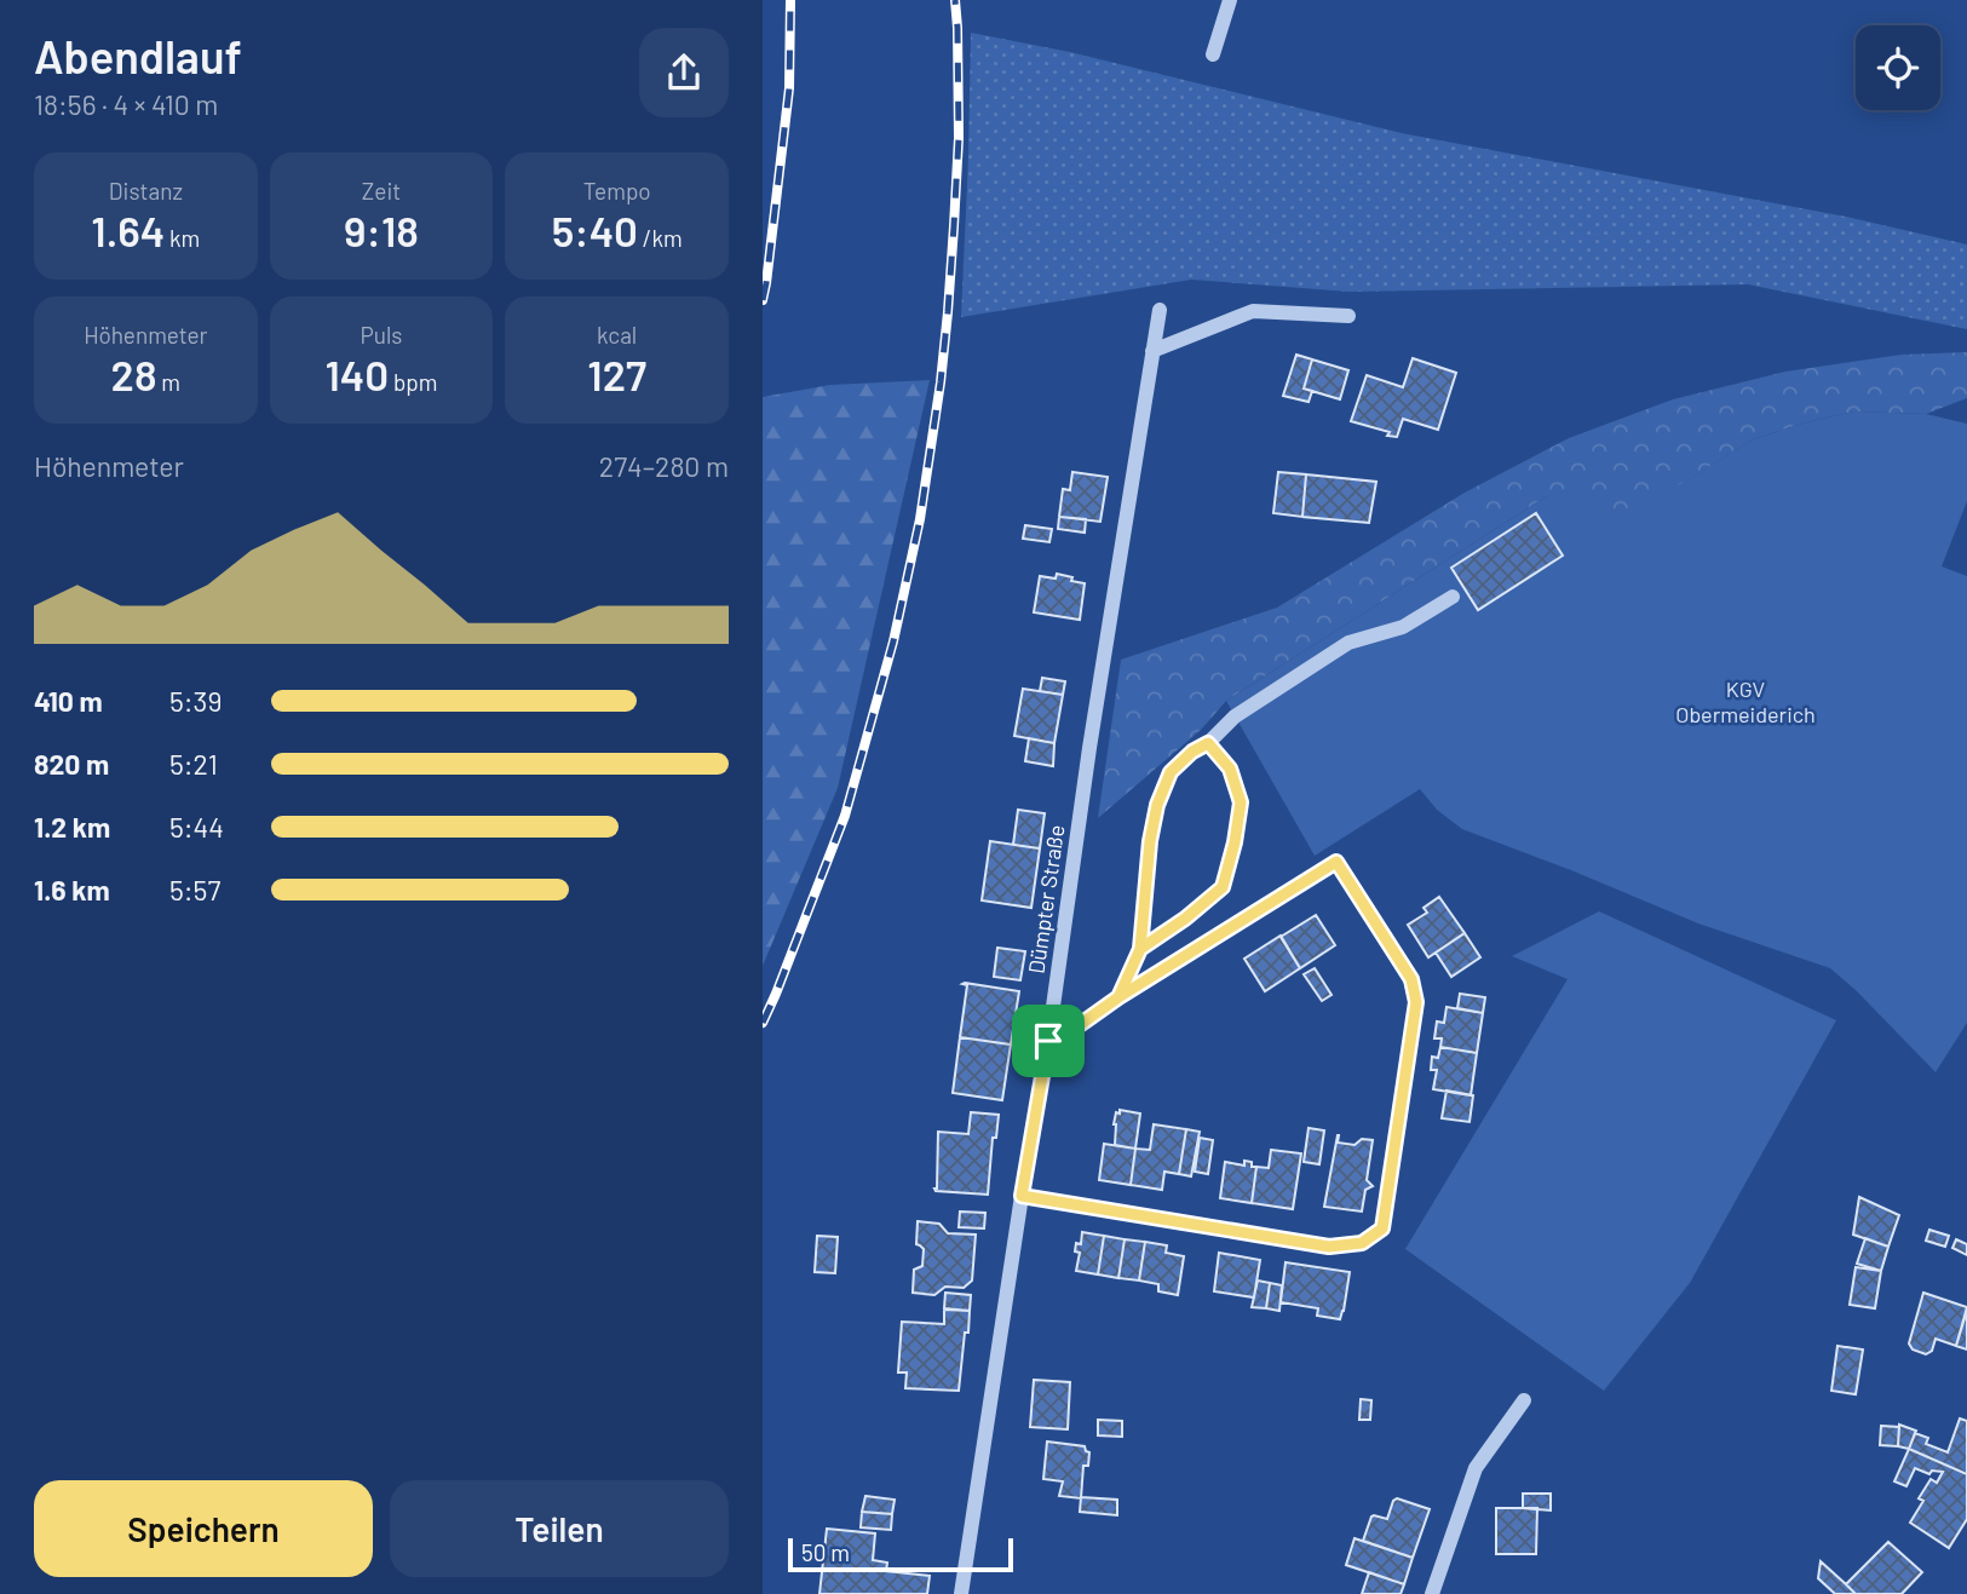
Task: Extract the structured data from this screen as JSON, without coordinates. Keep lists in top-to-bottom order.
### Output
{
  "streets": {
    "street": ["Dümpter Straße"]
  },
  "parks": ["KGV Obermeiderich"],
  "scale_bar": "50 m",
  "page": {
    "heading": ["Abendlauf", "18:56 · 4 × 410 m"],
    "stats": [
      ["Distanz", "1.64 km"],
      ["Zeit", "9:18"],
      ["Tempo", "5:40 /km"],
      ["Höhenmeter", "28 m"],
      ["Puls", "140 bpm"],
      ["kcal", "127"]
    ],
    "chart": ["Höhenmeter", "274–280 m"],
    "list": [
      {
        "name": "410 m",
        "note": "5:39"
      },
      {
        "name": "820 m",
        "note": "5:21"
      },
      {
        "name": "1.2 km",
        "note": "5:44"
      },
      {
        "name": "1.6 km",
        "note": "5:57"
      }
    ],
    "buttons": ["Speichern", "Teilen"],
    "scale": "50 m"
  }
}
